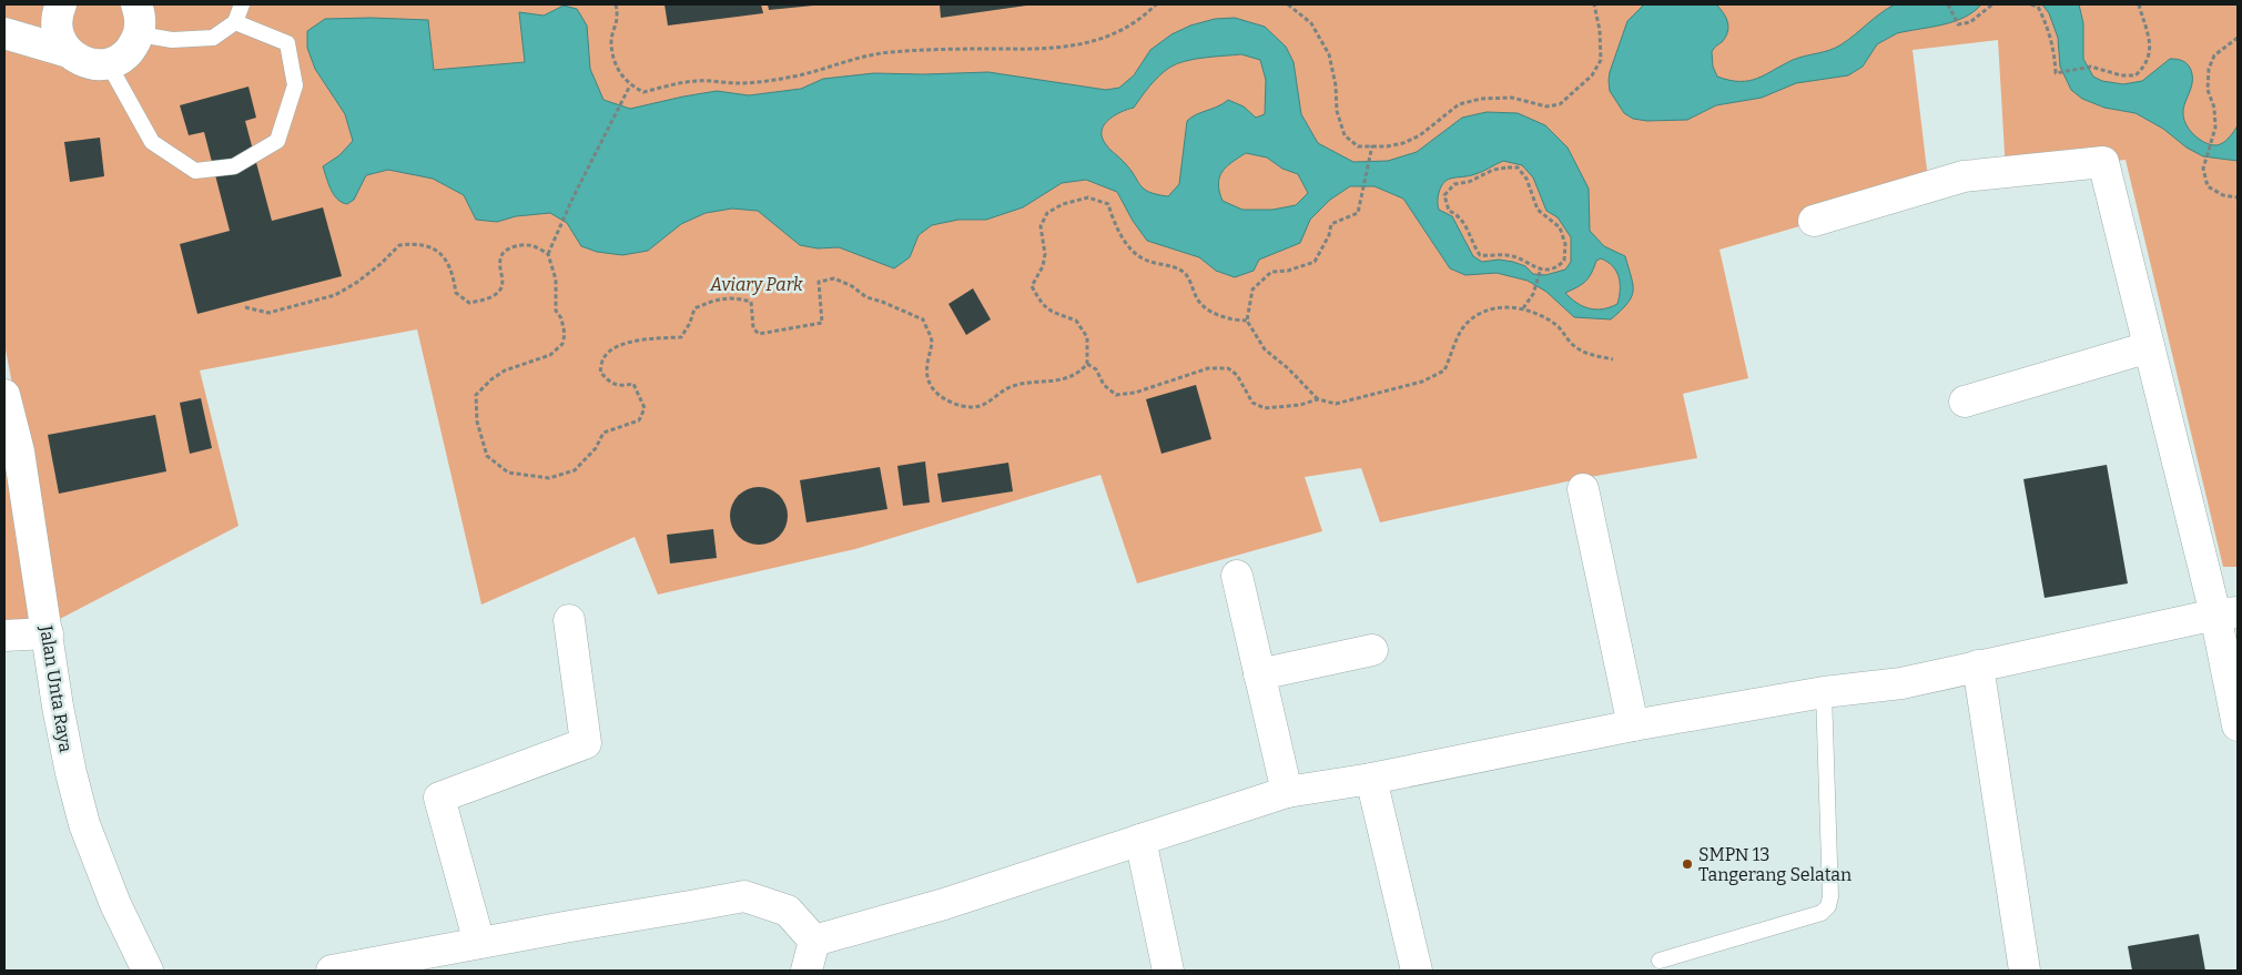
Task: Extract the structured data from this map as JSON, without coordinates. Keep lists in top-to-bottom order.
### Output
{
  "streets": {
    "street": ["Jalan Unta Raya"]
  },
  "parks": ["Aviary Park"],
  "places": ["SMPN 13 Tangerang Selatan"]
}
